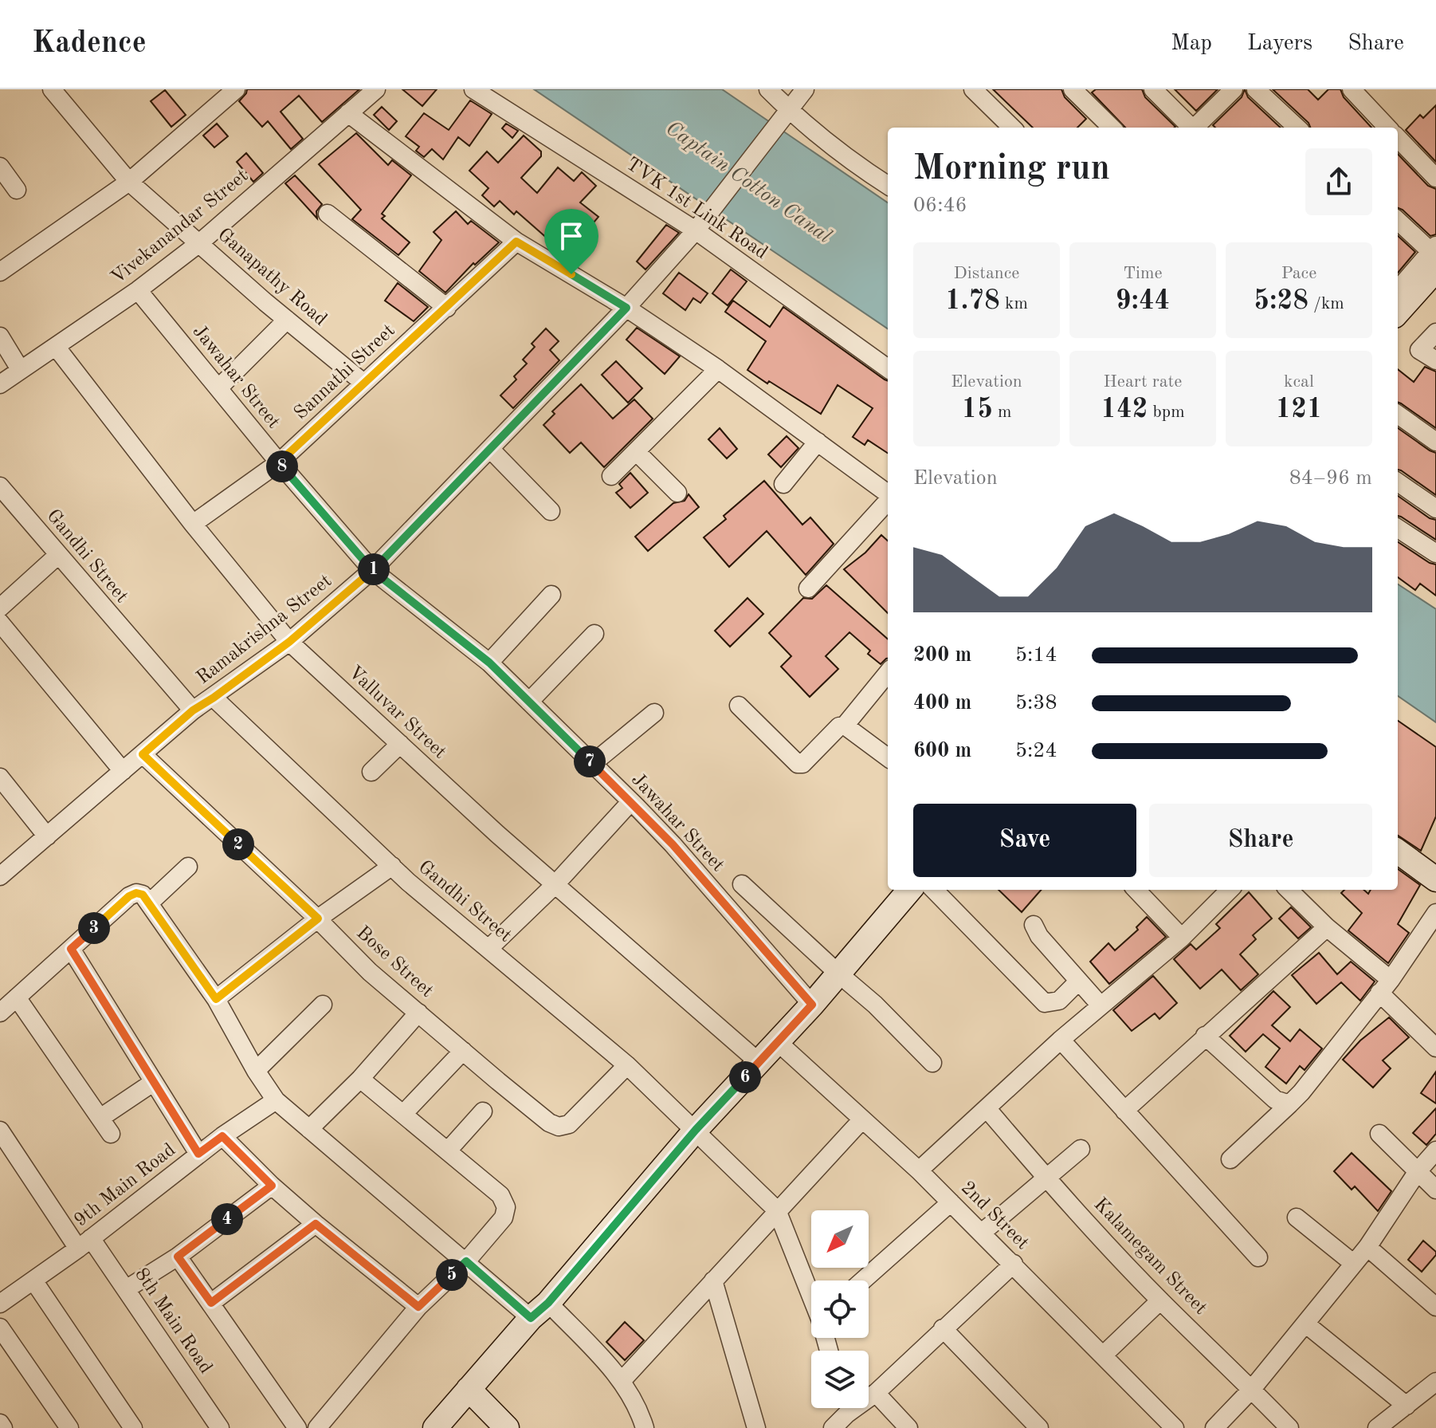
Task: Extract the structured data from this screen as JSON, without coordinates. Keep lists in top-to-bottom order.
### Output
{
  "streets": {
    "street": [
      "TVK 1st Link Road",
      "Vivekanandar Street",
      "Ganapathy Road",
      "Sannathi Street",
      "Jawahar Street",
      "Gandhi Street",
      "Ramakrishna Street",
      "Valluvar Street",
      "Bose Street",
      "9th Main Road",
      "2nd Street",
      "Kalamegam Street",
      "8th Main Road"
    ]
  },
  "crossings": [
    ["TVK 1st Link Road", "Ramakrishna Street"],
    ["Vivekanandar Street", "Ganapathy Road"],
    ["Vivekanandar Street", "Jawahar Street"],
    ["Vivekanandar Street", "Valluvar Street"],
    ["Ganapathy Road", "Sannathi Street"],
    ["Sannathi Street", "Jawahar Street"],
    ["Sannathi Street", "Valluvar Street"],
    ["Jawahar Street", "Ramakrishna Street"],
    ["Gandhi Street", "Ramakrishna Street"],
    ["Gandhi Street", "Bose Street"],
    ["Ramakrishna Street", "Valluvar Street"],
    ["Ramakrishna Street", "Bose Street"],
    ["9th Main Road", "8th Main Road"]
  ],
  "water": ["Captain Cotton Canal"],
  "north": "bottom left",
  "page": {
    "header": "Kadence",
    "nav": ["Map", "Layers", "Share"],
    "heading": ["Morning run", "06:46"],
    "stats": [
      ["Distance", "1.78 km"],
      ["Time", "9:44"],
      ["Pace", "5:28 /km"],
      ["Elevation", "15 m"],
      ["Heart rate", "142 bpm"],
      ["kcal", "121"]
    ],
    "pins": [
      "8",
      "1",
      "7",
      "2",
      "3",
      "6",
      "4",
      "5"
    ],
    "chart": ["Elevation", "84–96 m"],
    "list": [
      {
        "name": "200 m",
        "note": "5:14"
      },
      {
        "name": "400 m",
        "note": "5:38"
      },
      {
        "name": "600 m",
        "note": "5:24"
      }
    ],
    "buttons": ["Save", "Share"]
  }
}
